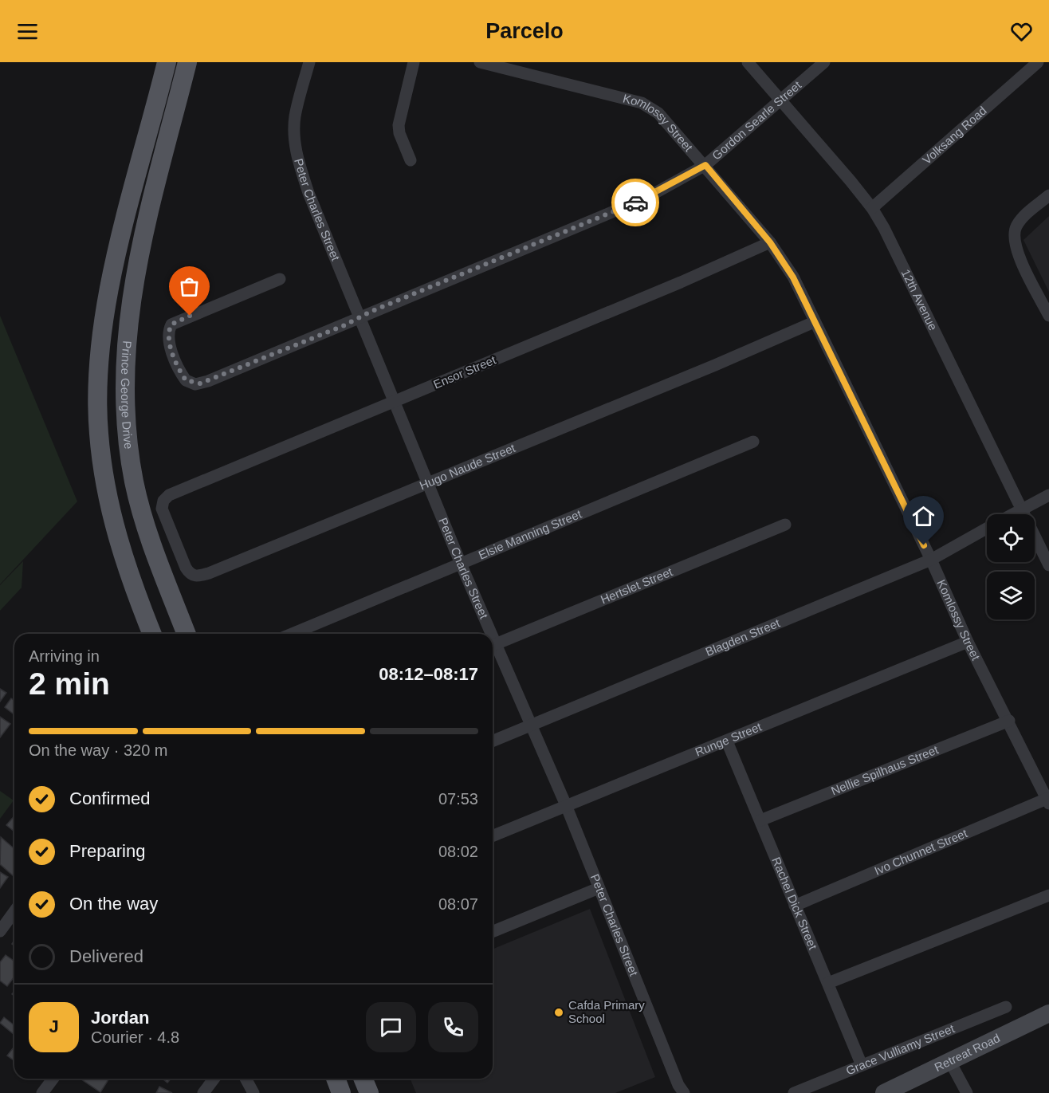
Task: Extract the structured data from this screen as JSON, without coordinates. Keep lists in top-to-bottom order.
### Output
{
  "streets": {
    "main road": ["Prince George Drive", "Retreat Road"],
    "street": [
      "Gordon Searle Street",
      "Komlossy Street",
      "Volksang Road",
      "Peter Charles Street",
      "12th Avenue",
      "Ensor Street",
      "Hugo Naude Street",
      "Elsie Manning Street",
      "Hertslet Street",
      "Blagden Street",
      "Runge Street",
      "Nellie Spilhaus Street",
      "Ivo Chunnet Street",
      "Rachel Dick Street",
      "Grace Vulliamy Street"
    ]
  },
  "crossings": [
    ["Gordon Searle Street", "Komlossy Street"],
    ["Gordon Searle Street", "Peter Charles Street"],
    ["Gordon Searle Street", "12th Avenue"],
    ["Komlossy Street", "Ensor Street"],
    ["Komlossy Street", "Hugo Naude Street"],
    ["Komlossy Street", "Blagden Street"],
    ["Komlossy Street", "Runge Street"],
    ["Komlossy Street", "Nellie Spilhaus Street"],
    ["Komlossy Street", "Ivo Chunnet Street"],
    ["Volksang Road", "12th Avenue"],
    ["Peter Charles Street", "Ensor Street"],
    ["Peter Charles Street", "Hugo Naude Street"],
    ["Peter Charles Street", "Elsie Manning Street"],
    ["Peter Charles Street", "Hertslet Street"],
    ["Peter Charles Street", "Blagden Street"],
    ["Peter Charles Street", "Runge Street"],
    ["12th Avenue", "Blagden Street"],
    ["Ensor Street", "Hugo Naude Street"],
    ["Runge Street", "Rachel Dick Street"],
    ["Nellie Spilhaus Street", "Rachel Dick Street"],
    ["Ivo Chunnet Street", "Rachel Dick Street"],
    ["Rachel Dick Street", "Grace Vulliamy Street"]
  ],
  "places": ["Cafda Primary School"],
  "page": {
    "header": "Parcelo",
    "heading": ["2 min", "Arriving in", "08:12–08:17"],
    "panel": ["Jordan", "Courier · 4.8"],
    "bar": "On the way · 320 m",
    "list": [
      ["Confirmed", "07:53"],
      ["Preparing", "08:02"],
      ["On the way", "08:07"],
      "Delivered"
    ],
    "round": "J"
  }
}
